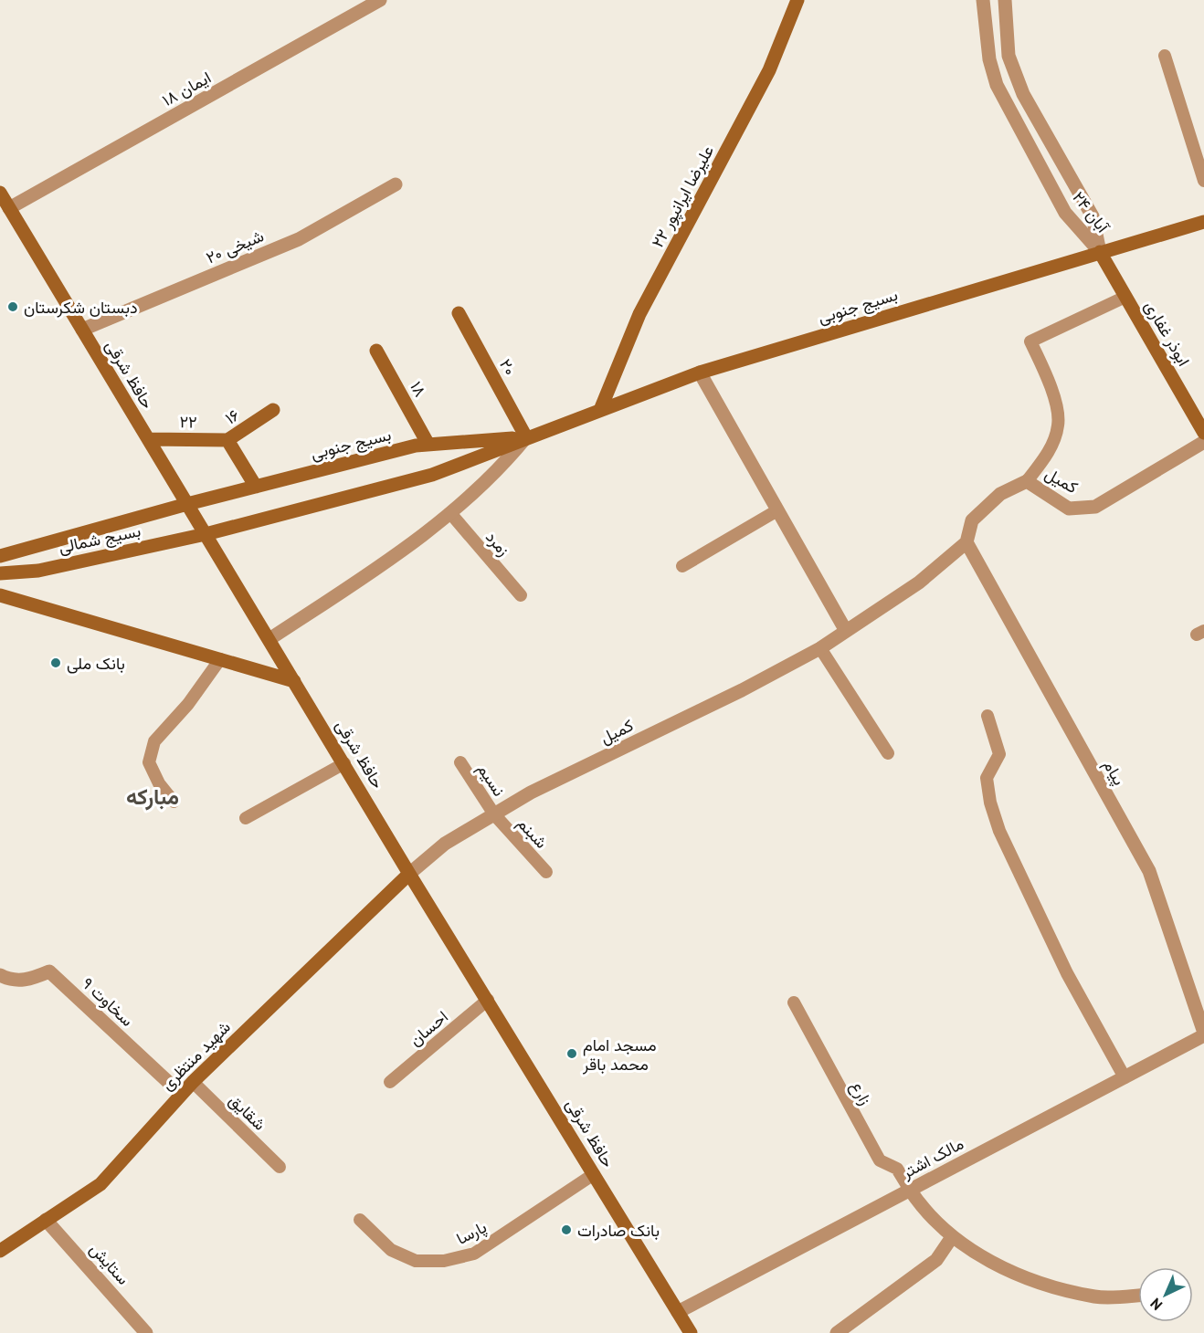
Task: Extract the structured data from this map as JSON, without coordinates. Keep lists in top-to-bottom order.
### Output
{
  "streets": {
    "main road": [
      "علیرضا ایرانپور ۲۲",
      "بسیج جنوبی",
      "ابوذر غفاری",
      "۲۰",
      "حافظ شرقی",
      "۱۸",
      "۱۶",
      "۲۲",
      "بسیج شمالی",
      "شهید منتظری"
    ],
    "street": [
      "ایمان ۱۸",
      "آبان ۲۴",
      "شیخی ۲۰",
      "کمیل",
      "پیام",
      "سخاوت ۹",
      "مالک اشتر",
      "ستایش"
    ],
    "lane": [
      "زمرد",
      "نسیم",
      "شبنم",
      "احسان",
      "زارع",
      "شقایق",
      "پارسا"
    ]
  },
  "crossings": [
    ["ایمان ۱۸", "حافظ شرقی"],
    ["علیرضا ایرانپور ۲۲", "بسیج جنوبی"],
    ["آبان ۲۴", "بسیج جنوبی"],
    ["آبان ۲۴", "ابوذر غفاری"],
    ["شیخی ۲۰", "حافظ شرقی"],
    ["بسیج جنوبی", "ابوذر غفاری"],
    ["بسیج جنوبی", "۲۰"],
    ["بسیج جنوبی", "حافظ شرقی"],
    ["بسیج جنوبی", "۱۸"],
    ["بسیج جنوبی", "۱۶"],
    ["بسیج جنوبی", "بسیج شمالی"],
    ["حافظ شرقی", "۲۲"],
    ["حافظ شرقی", "کمیل"],
    ["حافظ شرقی", "بسیج شمالی"],
    ["حافظ شرقی", "احسان"],
    ["حافظ شرقی", "شهید منتظری"],
    ["حافظ شرقی", "مالک اشتر"],
    ["حافظ شرقی", "پارسا"],
    ["۱۶", "۲۲"],
    ["کمیل", "پیام"],
    ["کمیل", "نسیم"],
    ["کمیل", "شبنم"],
    ["کمیل", "شهید منتظری"],
    ["پیام", "مالک اشتر"],
    ["نسیم", "شبنم"],
    ["سخاوت ۹", "شهید منتظری"],
    ["شهید منتظری", "شقایق"],
    ["شهید منتظری", "ستایش"],
    ["زارع", "مالک اشتر"]
  ],
  "districts": ["مبارکه"],
  "places": [
    "دبستان شکرستان",
    "بانک ملی",
    "مسجد امام محمد باقر",
    "بانک صادرات"
  ],
  "north": "bottom left"
}
